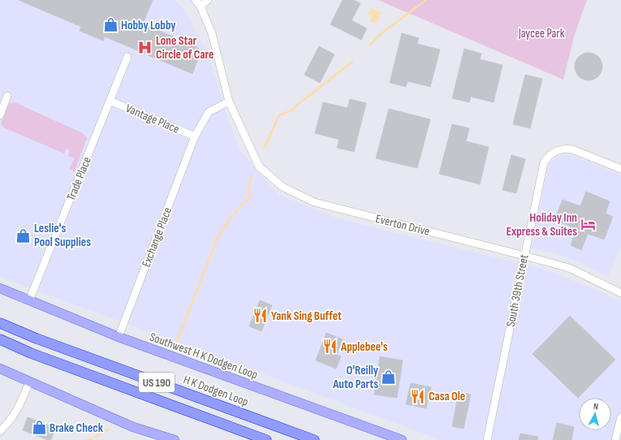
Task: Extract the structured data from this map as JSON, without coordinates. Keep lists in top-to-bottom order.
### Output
{
  "streets": {
    "highway": ["US 190", "H K Dodgen Loop"],
    "main road": ["Southwest H K Dodgen Loop"],
    "street": [
      "Vantage Place",
      "Trade Place",
      "Everton Drive",
      "Exchange Place",
      "South 39th Street"
    ]
  },
  "crossings": [
    ["Vantage Place", "Trade Place"],
    ["Vantage Place", "Exchange Place"],
    ["Trade Place", "Southwest H K Dodgen Loop"],
    ["Everton Drive", "Exchange Place"],
    ["Everton Drive", "South 39th Street"],
    ["Exchange Place", "Southwest H K Dodgen Loop"]
  ],
  "parks": ["Jaycee Park"],
  "places": {
    "shop": [
      "Hobby Lobby",
      "Leslie's Pool Supplies",
      "O'Reilly Auto Parts",
      "Brake Check"
    ],
    "hospital": ["Lone Star Circle of Care"],
    "hotel": ["Holiday Inn Express & Suites"],
    "restaurant": ["Yank Sing Buffet", "Applebee's", "Casa Ole"]
  },
  "north": "top"
}
